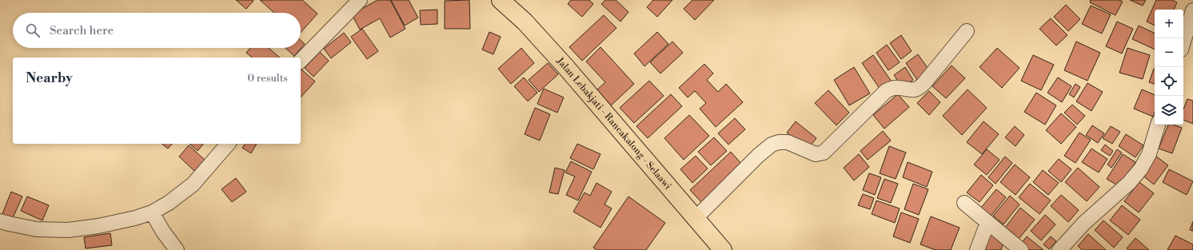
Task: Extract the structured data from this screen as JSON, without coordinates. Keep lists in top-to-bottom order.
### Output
{
  "streets": {
    "main road": ["Jalan Lebakjati - Rancakalong - Selaawi"]
  },
  "page": {
    "map_buttons": ["+", "−"],
    "search": "Search here",
    "heading": ["Nearby", "0 results"]
  }
}
